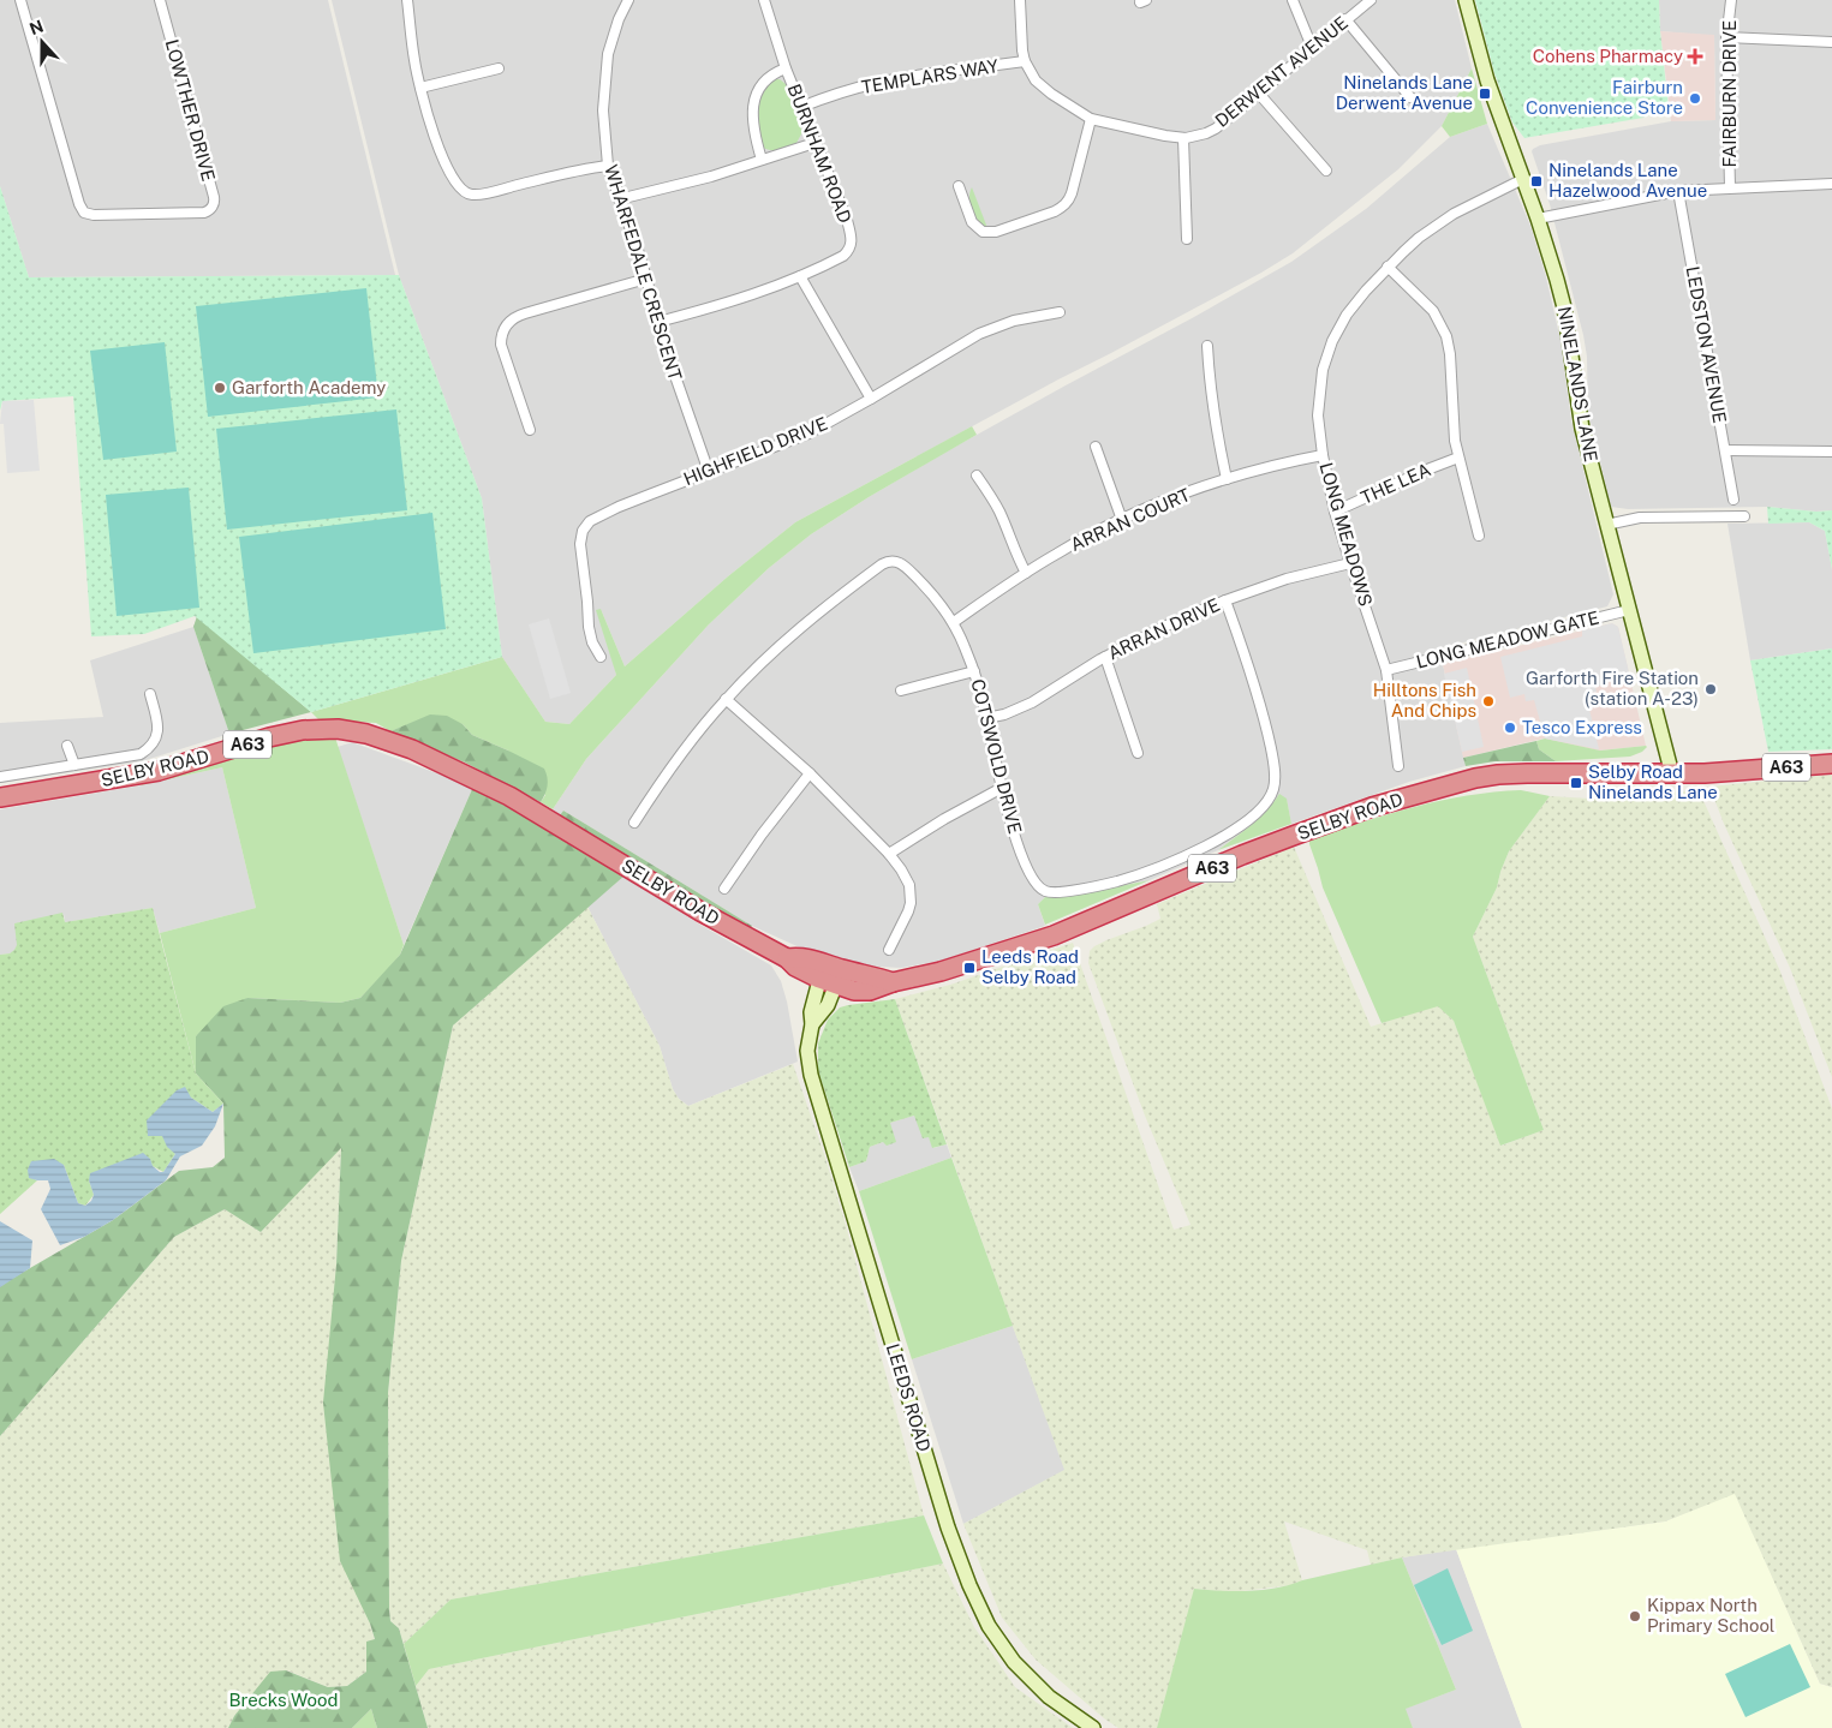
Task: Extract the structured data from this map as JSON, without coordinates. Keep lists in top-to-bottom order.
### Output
{
  "streets": {
    "highway": ["A63", "SELBY ROAD"],
    "main road": ["NINELANDS LANE", "LEEDS ROAD"],
    "street": [
      "DERWENT AVENUE",
      "TEMPLARS WAY",
      "FAIRBURN DRIVE",
      "LOWTHER DRIVE",
      "BURNHAM ROAD",
      "WHARFEDALE CRESCENT",
      "LEDSTON AVENUE",
      "HIGHFIELD DRIVE",
      "THE LEA",
      "ARRAN COURT",
      "LONG MEADOWS",
      "ARRAN DRIVE",
      "LONG MEADOW GATE",
      "COTSWOLD DRIVE"
    ]
  },
  "crossings": [
    ["DERWENT AVENUE", "TEMPLARS WAY"],
    ["TEMPLARS WAY", "BURNHAM ROAD"],
    ["BURNHAM ROAD", "WHARFEDALE CRESCENT"],
    ["WHARFEDALE CRESCENT", "HIGHFIELD DRIVE"],
    ["NINELANDS LANE", "LONG MEADOWS"],
    ["NINELANDS LANE", "LONG MEADOW GATE"],
    ["NINELANDS LANE", "SELBY ROAD"],
    ["THE LEA", "LONG MEADOWS"],
    ["ARRAN COURT", "LONG MEADOWS"],
    ["ARRAN COURT", "COTSWOLD DRIVE"],
    ["LONG MEADOWS", "ARRAN DRIVE"],
    ["LONG MEADOWS", "LONG MEADOW GATE"],
    ["ARRAN DRIVE", "COTSWOLD DRIVE"],
    ["SELBY ROAD", "LEEDS ROAD"]
  ],
  "parks": ["Brecks Wood"],
  "places": {
    "health": ["Cohens Pharmacy"],
    "transit": [
      "Ninelands Lane Derwent Avenue",
      "Ninelands Lane Hazelwood Avenue",
      "Selby Road Ninelands Lane",
      "Leeds Road Selby Road"
    ],
    "other": [
      "Fairburn Convenience Store",
      "Garforth Academy",
      "Garforth Fire Station (station A-23)",
      "Hilltons Fish And Chips",
      "Tesco Express",
      "Kippax North Primary School"
    ]
  },
  "north": "top"
}
